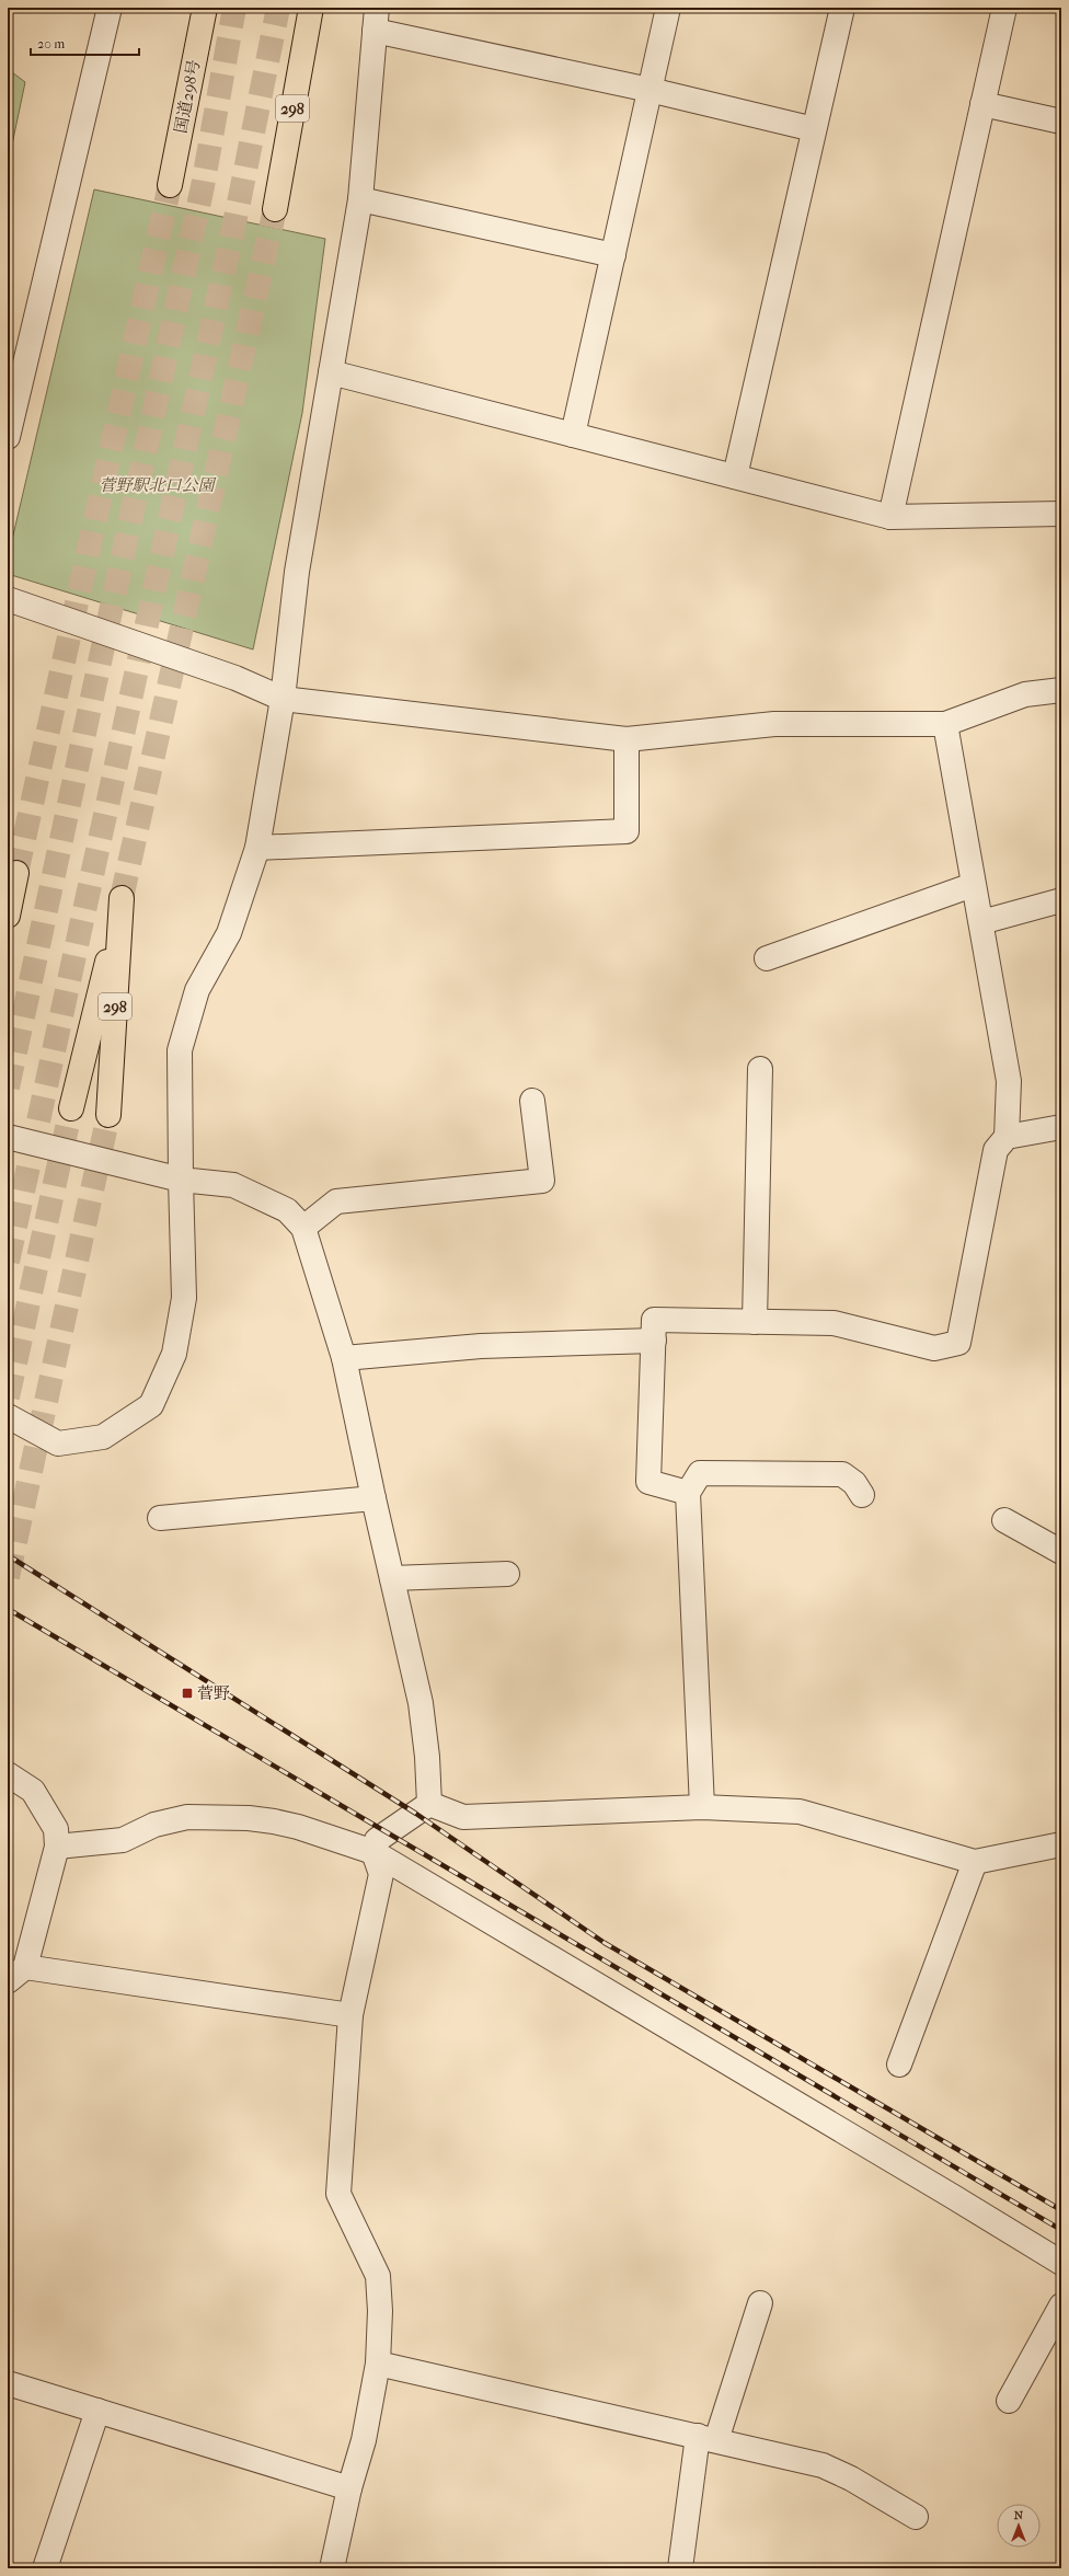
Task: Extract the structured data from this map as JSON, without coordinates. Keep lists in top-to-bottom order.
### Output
{
  "streets": {
    "highway": ["国道298号", "298"]
  },
  "parks": ["菅野駅北口公園"],
  "places": {
    "transit": ["菅野"]
  },
  "scale_bar": "20 m",
  "north": "top"
}
